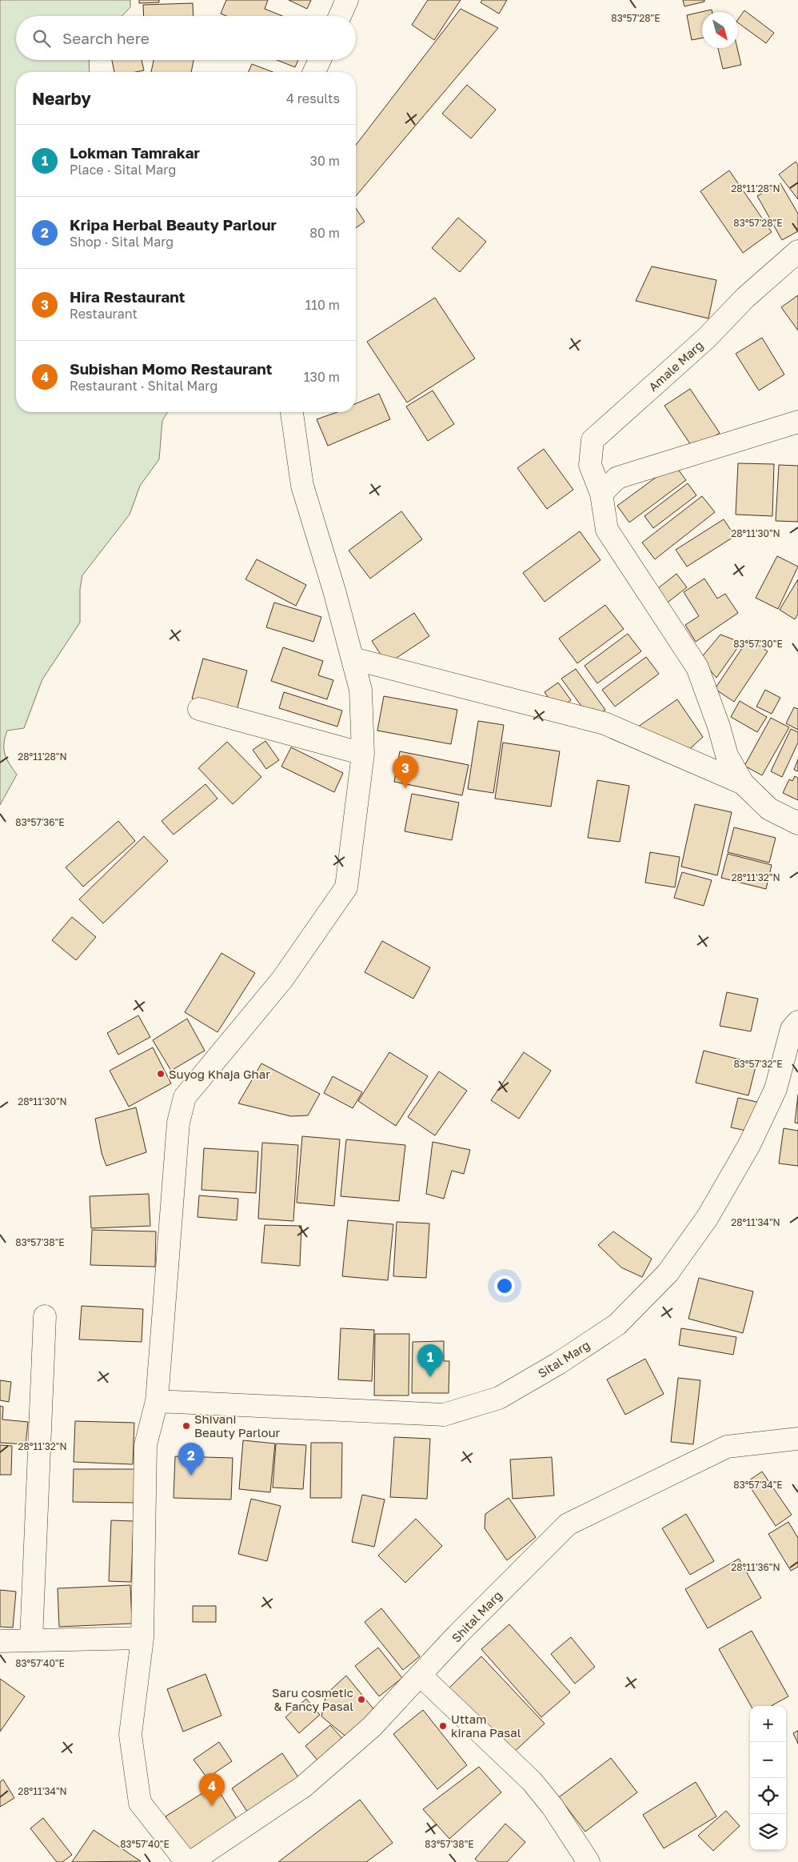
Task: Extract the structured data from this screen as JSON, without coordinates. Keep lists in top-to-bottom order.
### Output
{
  "streets": {
    "street": ["Amale Marg", "Sital Marg", "Shital Marg"]
  },
  "places": [
    "Suyog Khaja Ghar",
    "Shivani Beauty Parlour",
    "Saru cosmetic & Fancy Pasal",
    "Uttam kirana Pasal"
  ],
  "north": "bottom right",
  "page": {
    "search": "Search here",
    "heading": ["Nearby", "4 results"],
    "list": [
      {
        "mark": "1",
        "name": "Lokman Tamrakar",
        "note": "Place · Sital Marg",
        "value": "30 m"
      },
      {
        "mark": "2",
        "name": "Kripa Herbal Beauty Parlour",
        "note": "Shop · Sital Marg",
        "value": "80 m"
      },
      {
        "mark": "3",
        "name": "Hira Restaurant",
        "note": "Restaurant",
        "value": "110 m"
      },
      {
        "mark": "4",
        "name": "Subishan Momo Restaurant",
        "note": "Restaurant · Shital Marg",
        "value": "130 m"
      }
    ],
    "pins": [
      "3",
      "1",
      "2",
      "4"
    ],
    "map_buttons": ["+", "−"]
  },
  "coordinates": [
    "83°57'28\"E",
    "28°11'28\"N",
    "28°11'30\"N",
    "83°57'30\"E",
    "83°57'36\"E",
    "28°11'32\"N",
    "83°57'32\"E",
    "28°11'34\"N",
    "83°57'38\"E",
    "83°57'34\"E",
    "28°11'36\"N",
    "83°57'40\"E"
  ]
}
